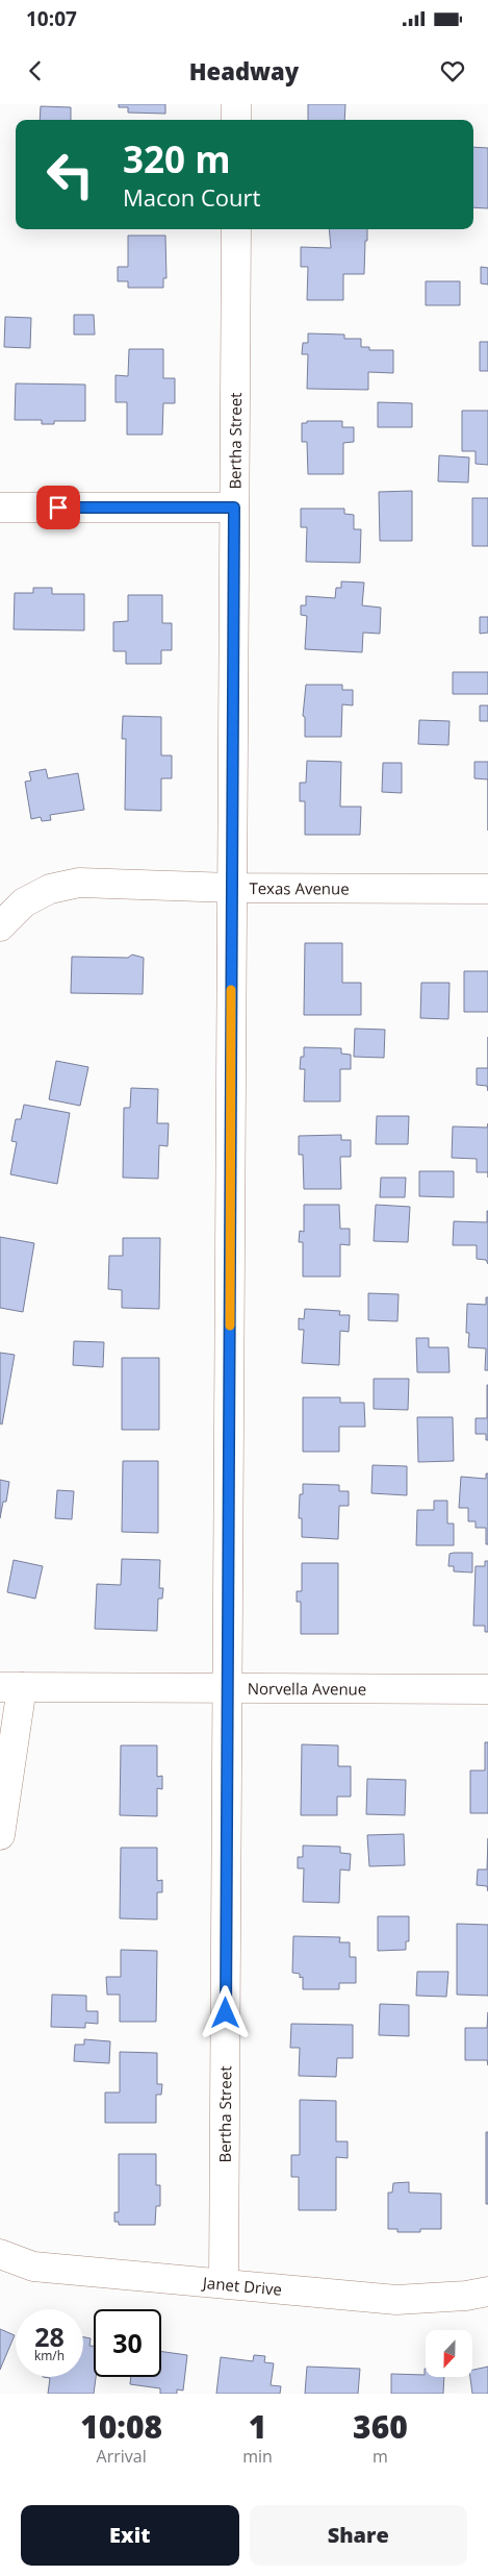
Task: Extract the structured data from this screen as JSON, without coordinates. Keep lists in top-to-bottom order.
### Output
{
  "streets": {
    "street": [
      "Bertha Street",
      "Texas Avenue",
      "Norvella Avenue",
      "Janet Drive"
    ]
  },
  "crossings": [
    ["Bertha Street", "Texas Avenue"],
    ["Bertha Street", "Norvella Avenue"],
    ["Bertha Street", "Janet Drive"]
  ],
  "north": "bottom",
  "page": {
    "status": "10:07",
    "header": "Headway",
    "turn": ["320 m", "Macon Court"],
    "speed": "28 km/h",
    "limit": "30",
    "eta": [
      "10:08",
      "Arrival",
      "1",
      "min",
      "360",
      "m"
    ],
    "buttons": ["Exit", "Share"]
  }
}
